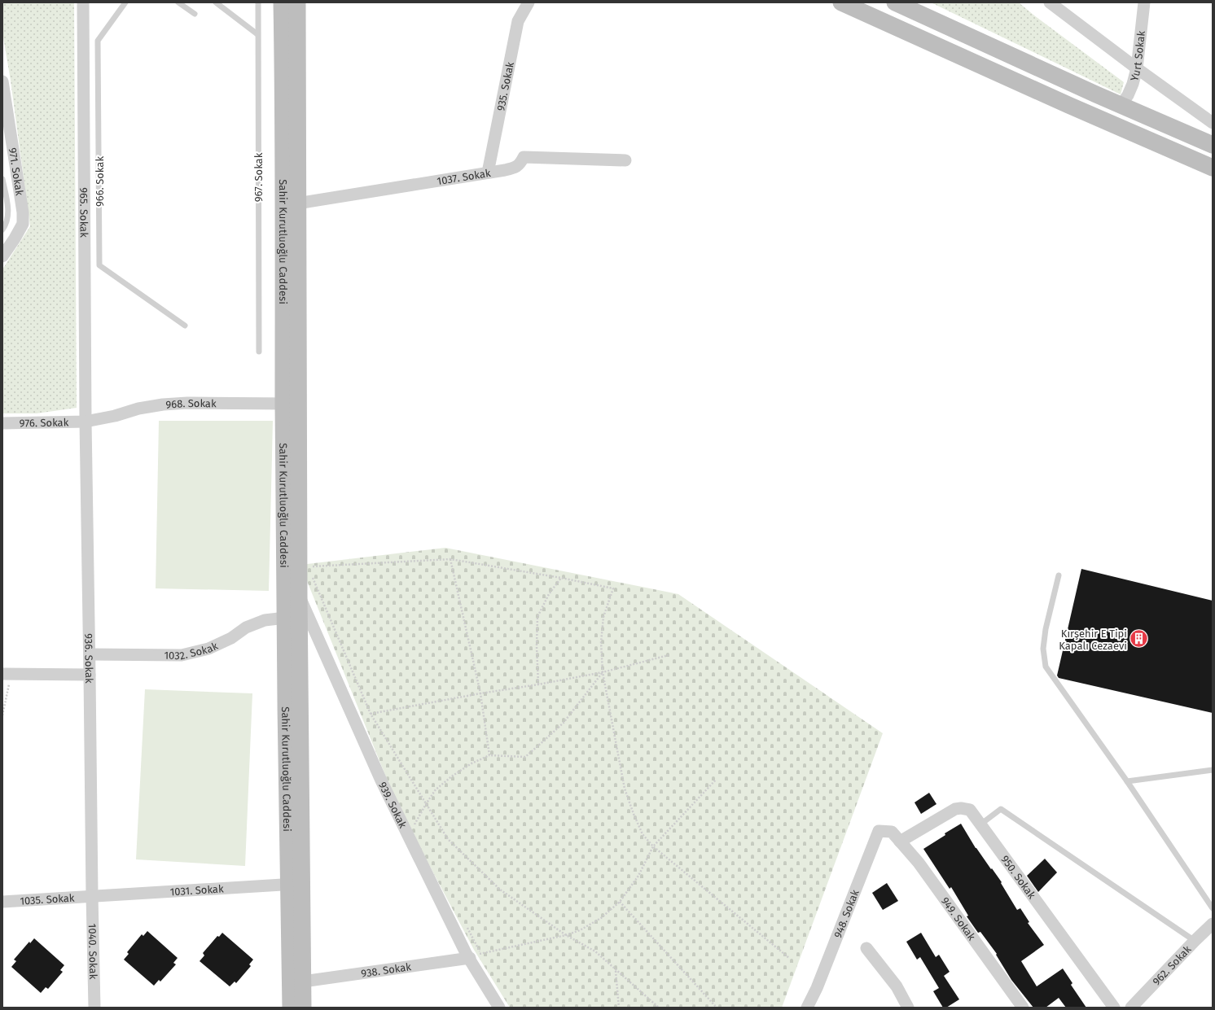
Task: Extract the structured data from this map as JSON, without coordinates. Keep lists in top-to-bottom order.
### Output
{
  "streets": {
    "street": [
      "Yurt Sokak",
      "935. Sokak",
      "971. Sokak",
      "1037. Sokak",
      "965. Sokak",
      "Sahir Kurutluoğlu Caddesi",
      "968. Sokak",
      "976. Sokak",
      "1032. Sokak",
      "936. Sokak",
      "939. Sokak",
      "950. Sokak",
      "1031. Sokak",
      "1035. Sokak",
      "948. Sokak",
      "949. Sokak",
      "1040. Sokak",
      "962. Sokak",
      "938. Sokak"
    ],
    "lane": ["967. Sokak", "966. Sokak"]
  },
  "crossings": [
    ["935. Sokak", "1037. Sokak"],
    ["1037. Sokak", "Sahir Kurutluoğlu Caddesi"],
    ["965. Sokak", "968. Sokak"],
    ["965. Sokak", "976. Sokak"],
    ["965. Sokak", "936. Sokak"],
    ["Sahir Kurutluoğlu Caddesi", "968. Sokak"],
    ["Sahir Kurutluoğlu Caddesi", "1032. Sokak"],
    ["Sahir Kurutluoğlu Caddesi", "939. Sokak"],
    ["Sahir Kurutluoğlu Caddesi", "1031. Sokak"],
    ["Sahir Kurutluoğlu Caddesi", "938. Sokak"],
    ["968. Sokak", "976. Sokak"],
    ["968. Sokak", "936. Sokak"],
    ["976. Sokak", "936. Sokak"],
    ["1032. Sokak", "936. Sokak"],
    ["936. Sokak", "1031. Sokak"],
    ["936. Sokak", "1035. Sokak"],
    ["936. Sokak", "1040. Sokak"],
    ["939. Sokak", "938. Sokak"],
    ["950. Sokak", "949. Sokak"],
    ["1031. Sokak", "1035. Sokak"],
    ["1031. Sokak", "1040. Sokak"],
    ["1035. Sokak", "1040. Sokak"],
    ["948. Sokak", "949. Sokak"]
  ],
  "places": {
    "building": ["Kırşehir E Tipi Kapalı Cezaevi"]
  }
}
